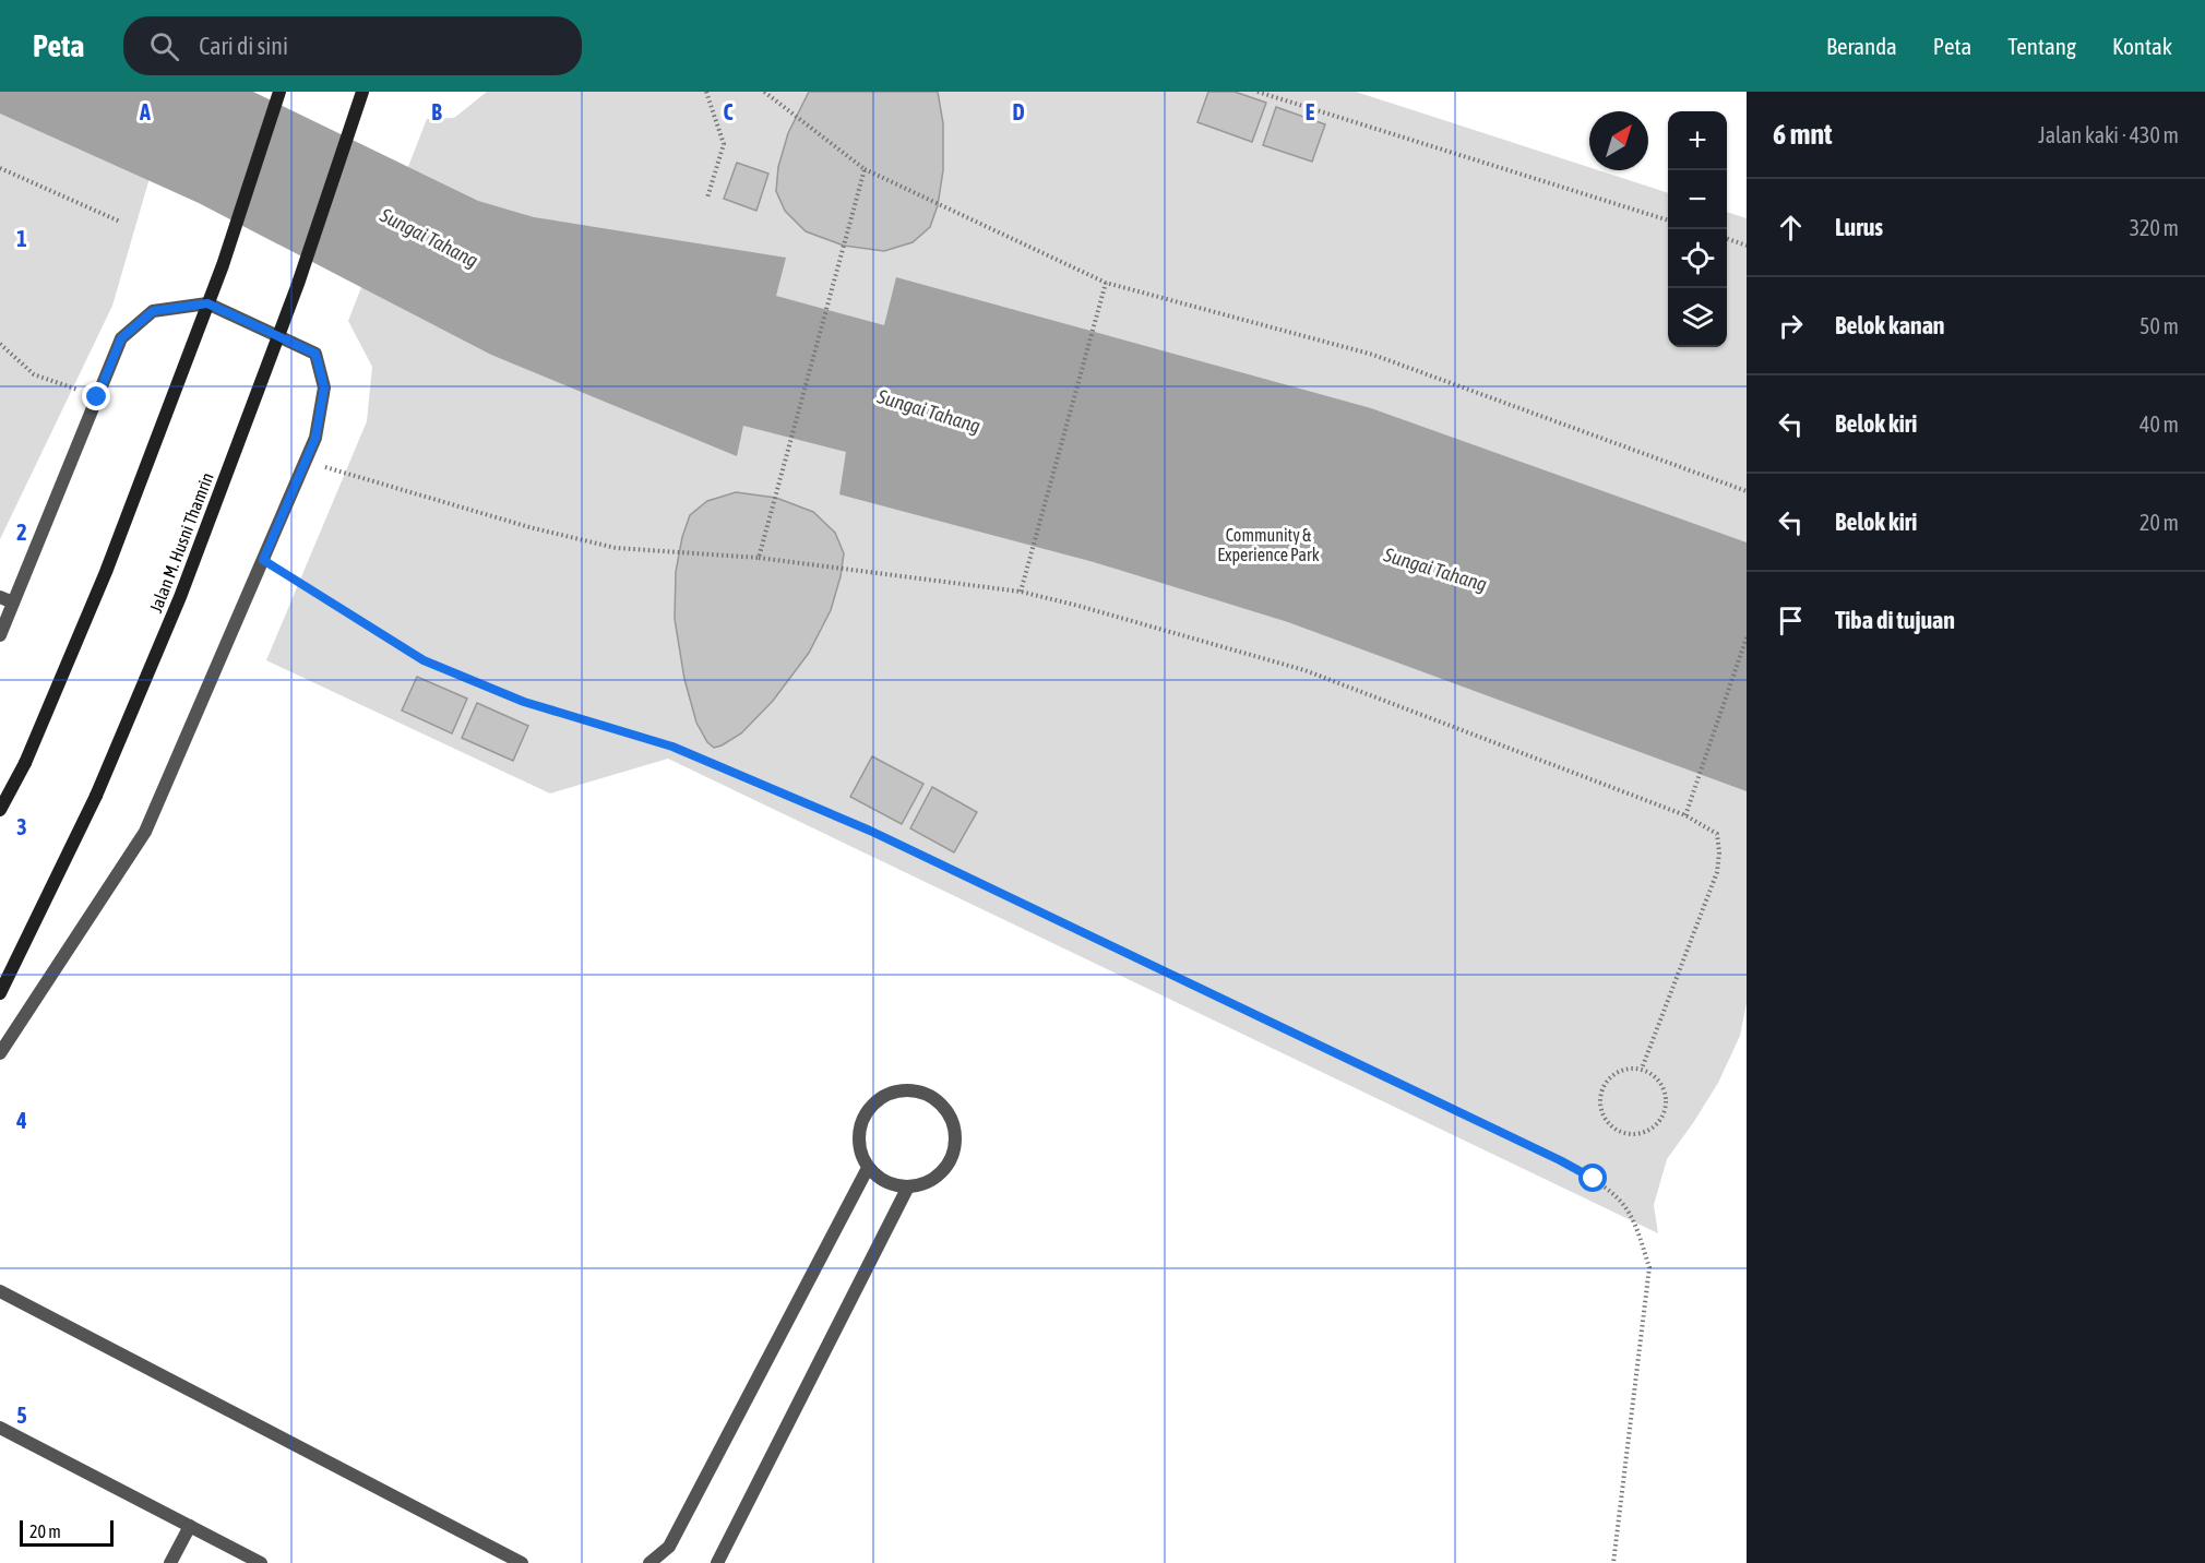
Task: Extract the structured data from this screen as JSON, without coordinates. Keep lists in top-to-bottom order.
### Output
{
  "streets": {
    "main road": ["Jalan M. Husni Thamrin"]
  },
  "water": ["Sungai Tahang"],
  "parks": ["Community & Experience Park"],
  "scale_bar": "20 m",
  "north": "top right",
  "page": {
    "header": "Peta",
    "search": "Cari di sini",
    "nav": [
      "Beranda",
      "Peta",
      "Tentang",
      "Kontak"
    ],
    "heading": ["6 mnt", "Jalan kaki · 430 m"],
    "map_buttons": ["+", "−"],
    "list": [
      ["Lurus", "320 m"],
      ["Belok kanan", "50 m"],
      ["Belok kiri", "40 m"],
      ["Belok kiri", "20 m"],
      "Tiba di tujuan"
    ],
    "scale": "20 m"
  },
  "grid": {
    "columns": [
      "A",
      "B",
      "C",
      "D",
      "E"
    ],
    "rows": [
      "1",
      "2",
      "3",
      "4",
      "5"
    ]
  }
}
